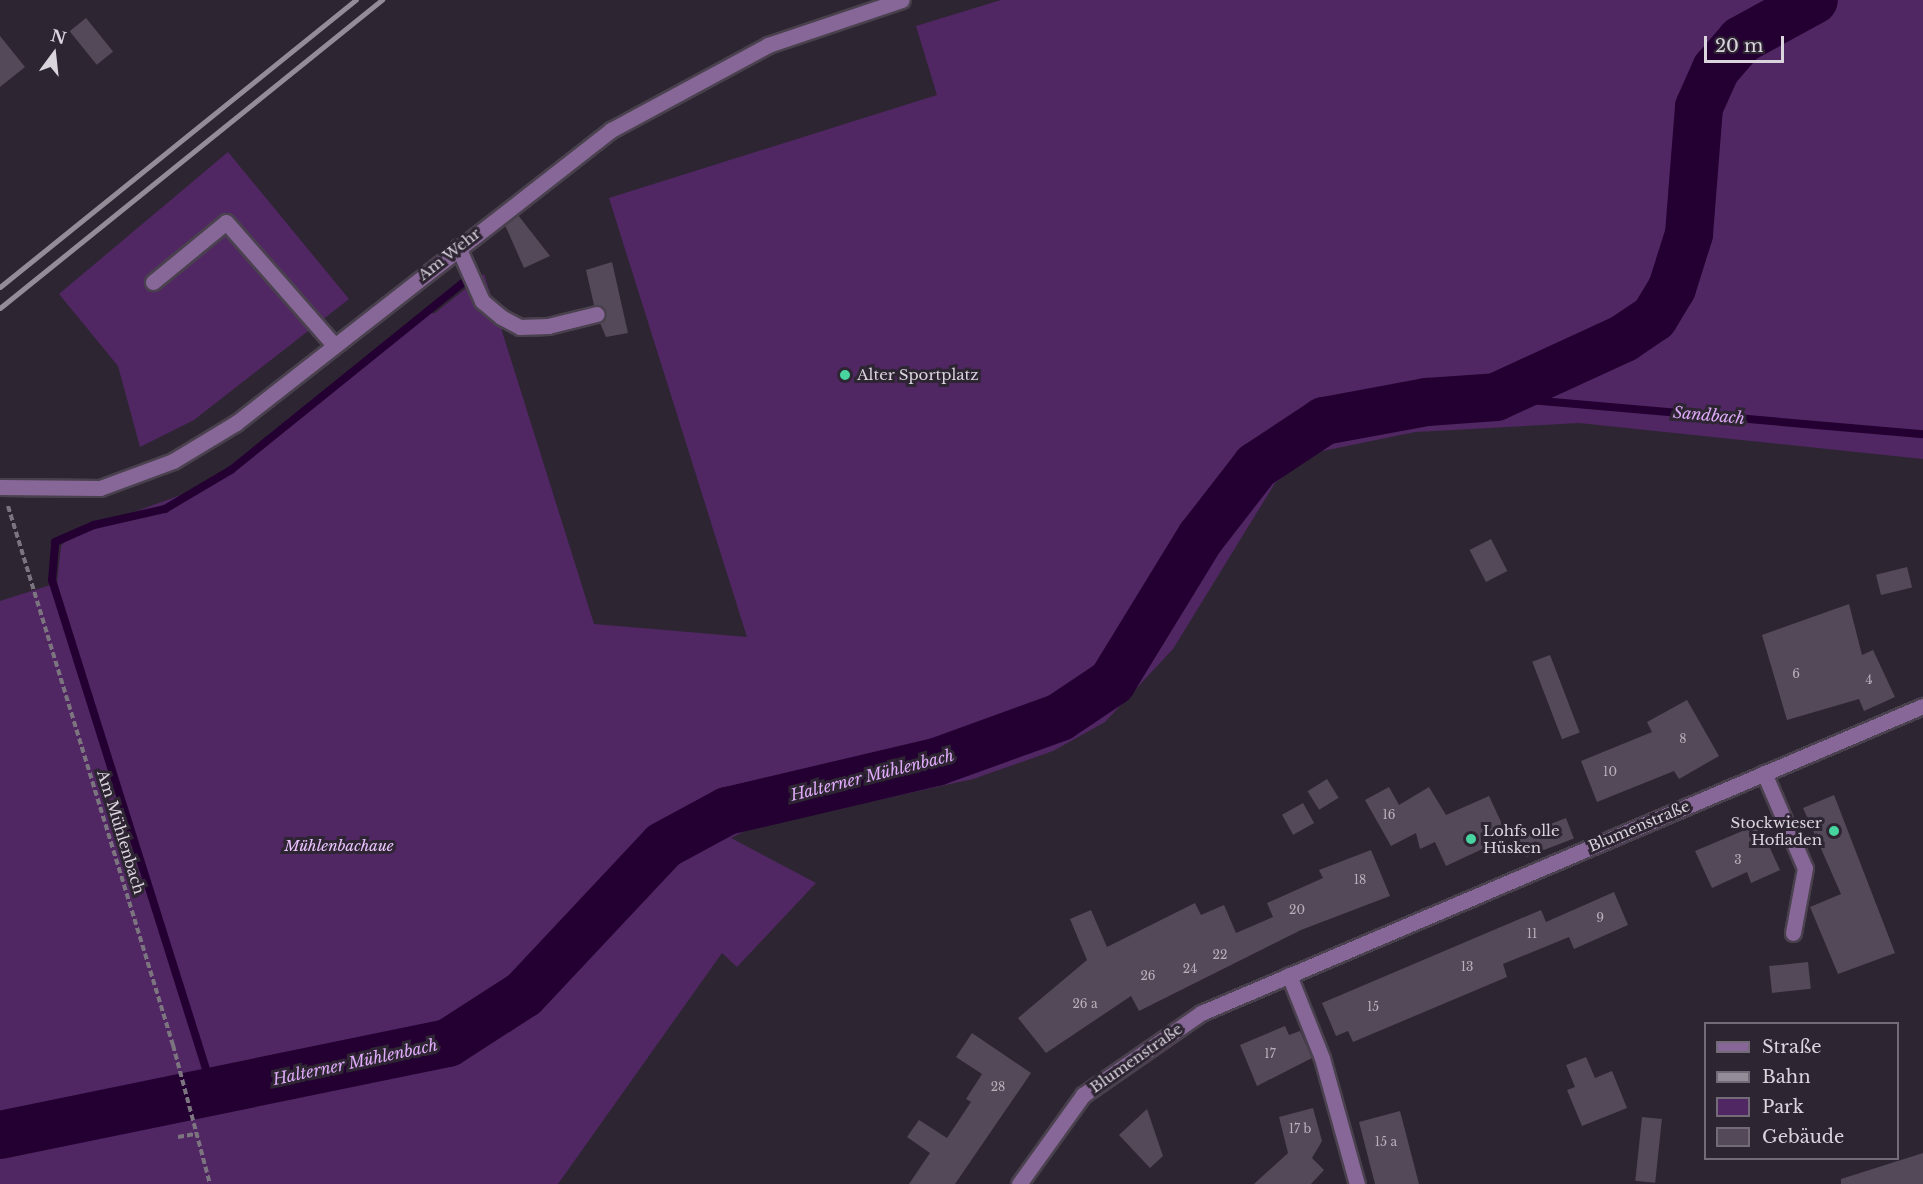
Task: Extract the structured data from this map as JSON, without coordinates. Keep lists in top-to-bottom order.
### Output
{
  "streets": {
    "street": ["Am Wehr", "Blumenstraße"],
    "path": ["Am Mühlenbach"]
  },
  "crossings": [
    ["Am Wehr", "Am Mühlenbach"]
  ],
  "water": ["Sandbach", "Halterner Mühlenbach"],
  "parks": ["Mühlenbachaue"],
  "places": ["Alter Sportplatz", "Stockwieser Hofladen", "Lohfs olle Hüsken"],
  "house_numbers": [
    "6",
    "4",
    "8",
    "10",
    "16",
    "3",
    "18",
    "20",
    "9",
    "11",
    "22",
    "13",
    "24",
    "26",
    "26 a",
    "15",
    "17",
    "28",
    "17 b",
    "15 a"
  ],
  "legend": [
    "Straße",
    "Bahn",
    "Park",
    "Gebäude"
  ],
  "scale_bar": "20 m",
  "north": "top"
}
